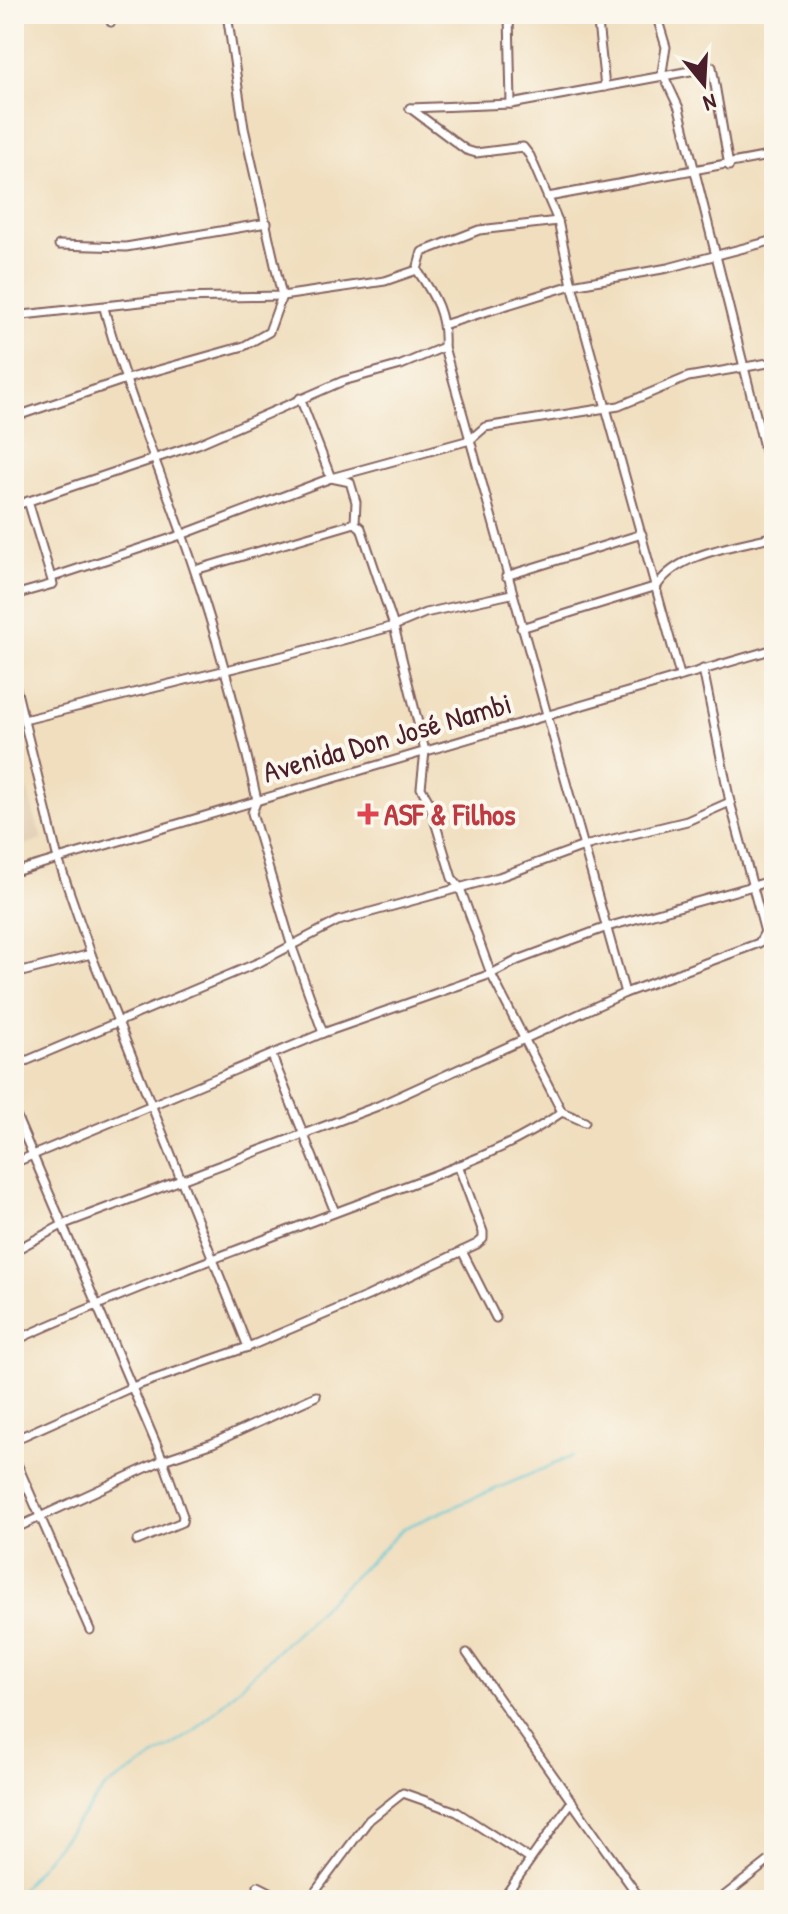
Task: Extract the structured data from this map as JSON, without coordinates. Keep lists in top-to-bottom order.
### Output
{
  "streets": {
    "street": ["Avenida Don José Nambi"]
  },
  "places": {
    "health": ["ASF & Filhos"]
  },
  "north": "bottom"
}
